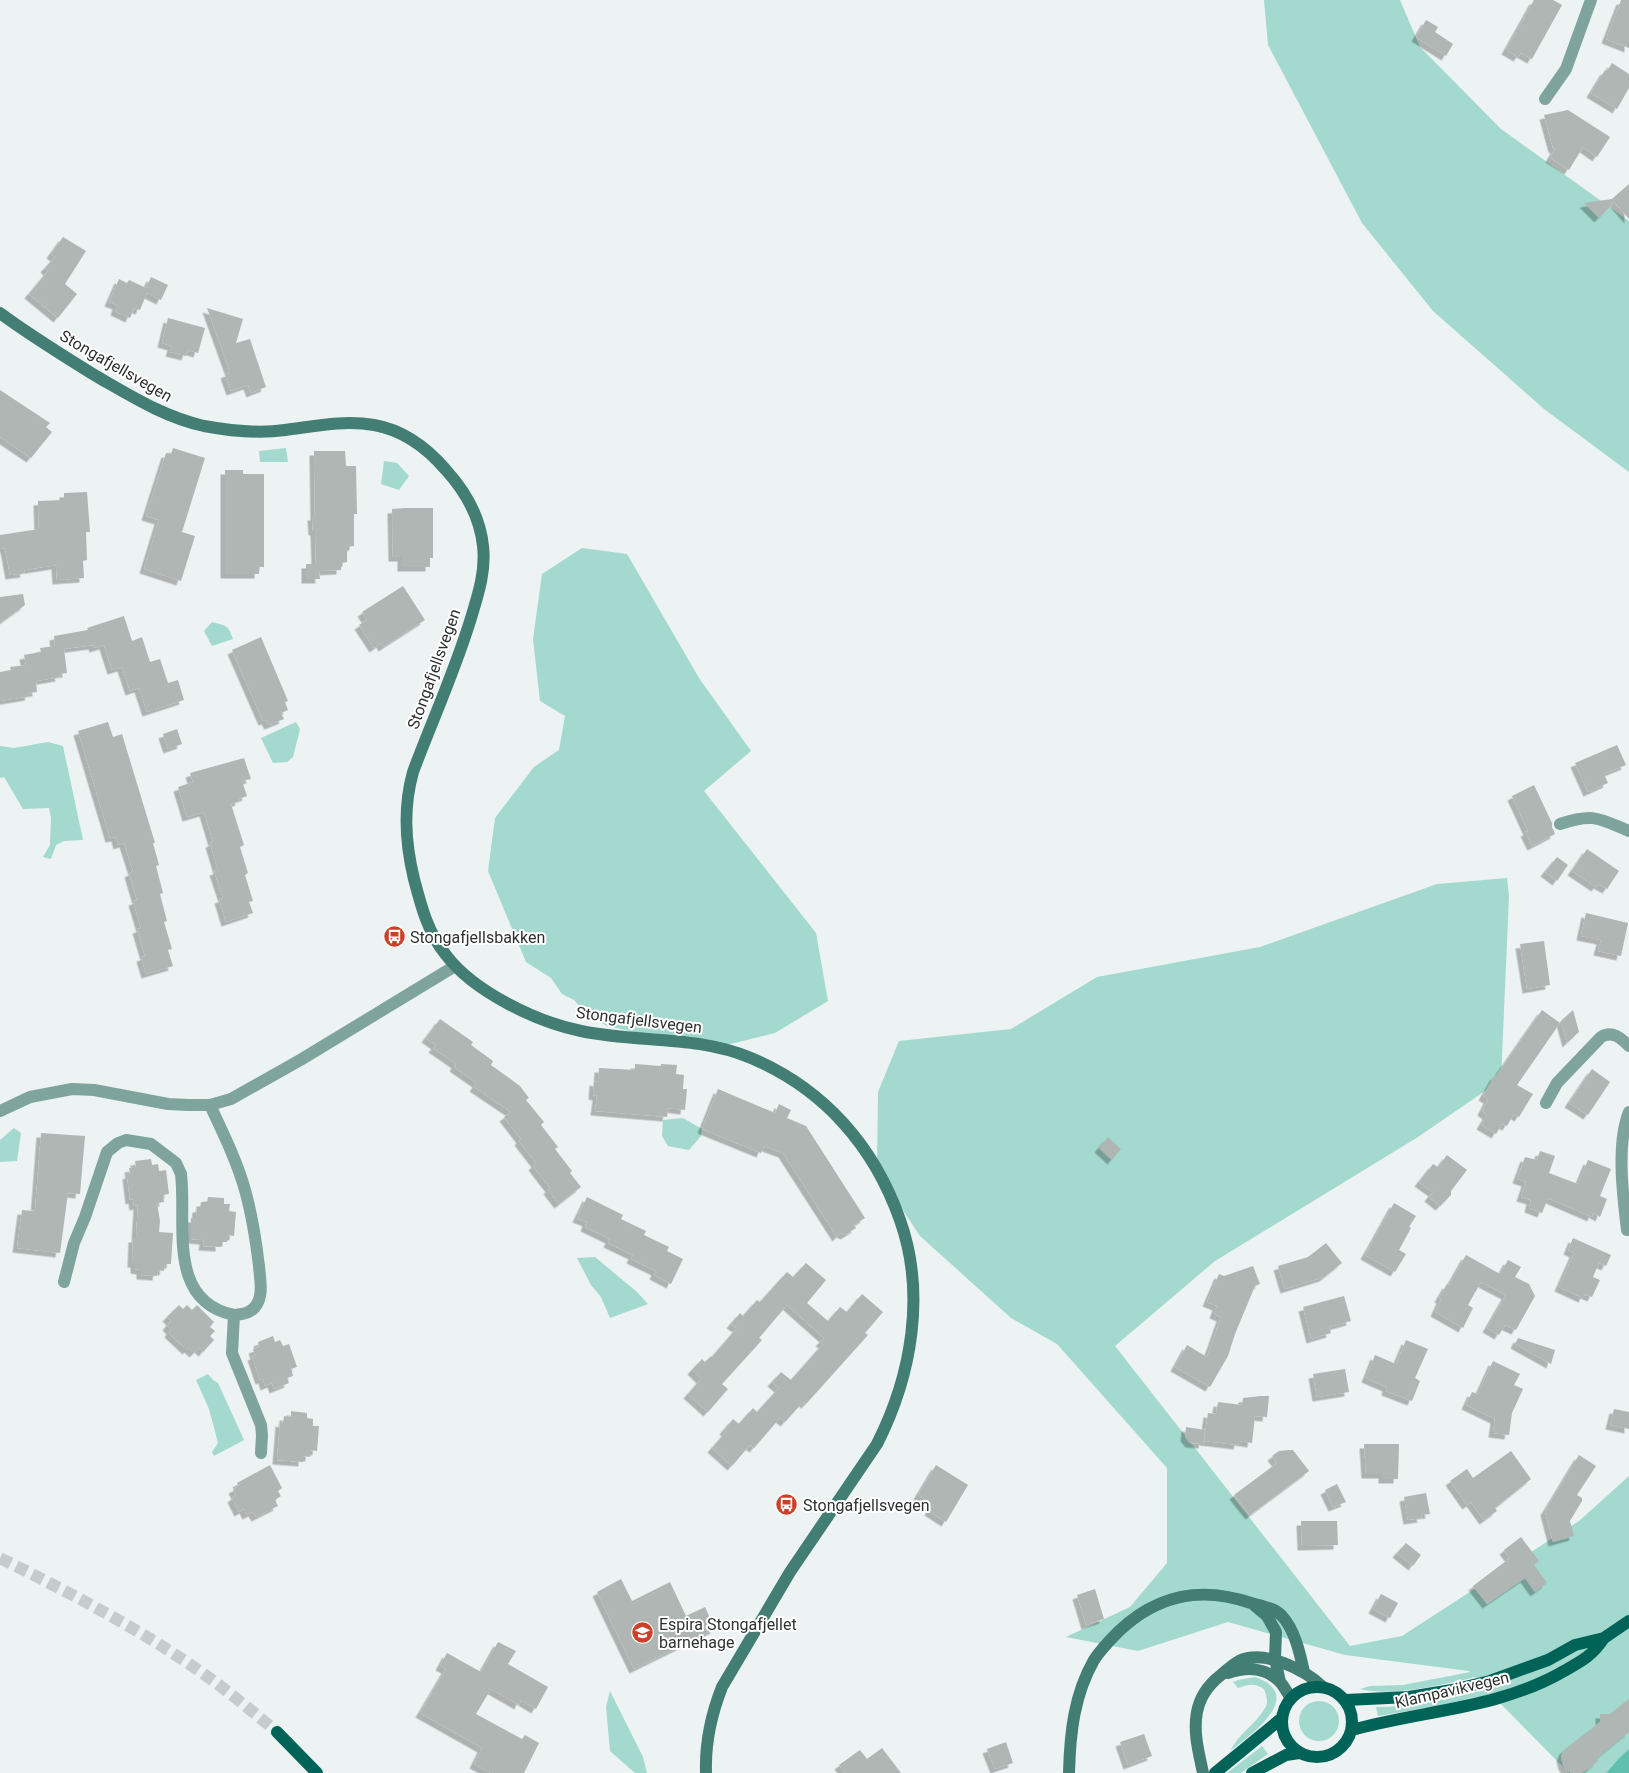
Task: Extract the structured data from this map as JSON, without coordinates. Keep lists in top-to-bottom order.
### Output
{
  "streets": {
    "main road": ["Klampavikvegen"],
    "street": ["Stongafjellsvegen"]
  },
  "places": {
    "bus stop": ["Stongafjellsbakken", "Stongafjellsvegen"],
    "school or university": ["Espira Stongafjellet barnehage"]
  }
}
